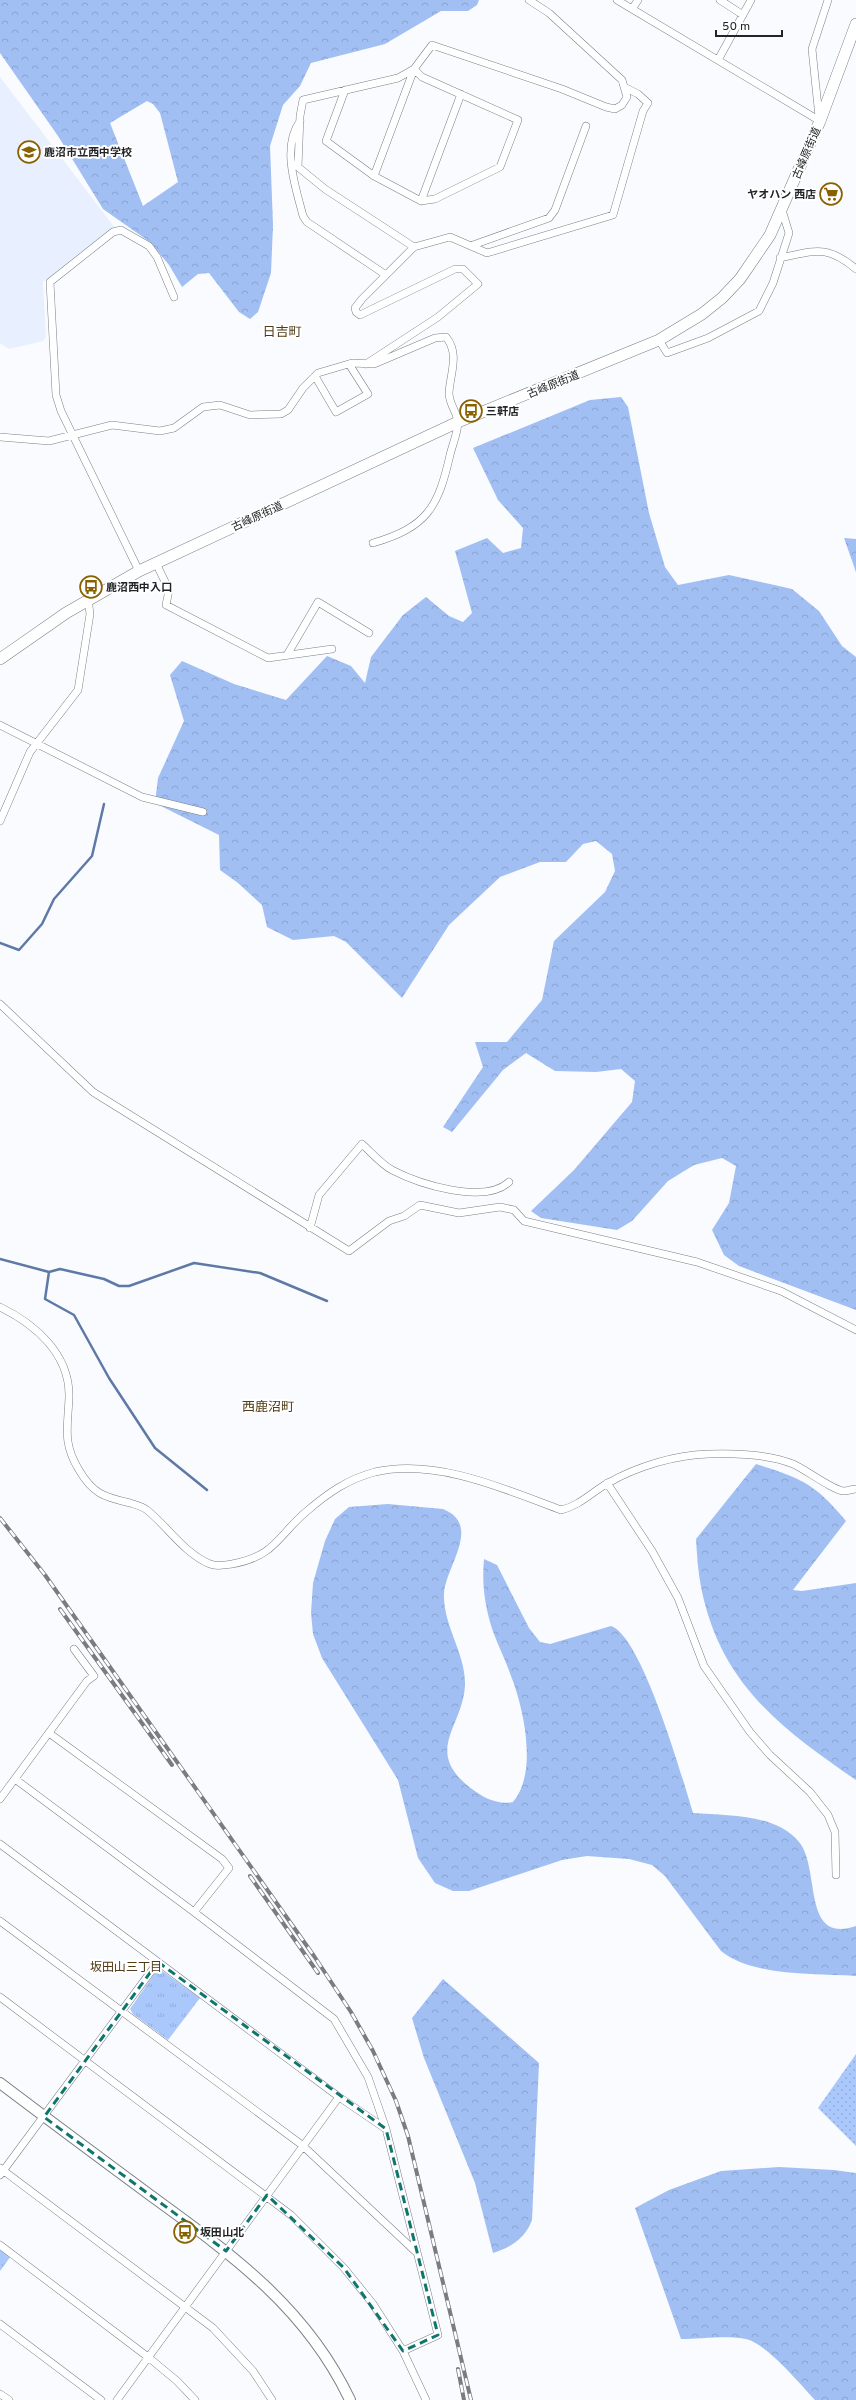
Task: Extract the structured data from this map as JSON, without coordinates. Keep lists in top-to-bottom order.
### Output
{
  "streets": {
    "main road": ["古峰原街道"]
  },
  "districts": ["日吉町", "西鹿沼町", "坂田山三丁目"],
  "places": {
    "school or university": ["鹿沼市立西中学校"],
    "supermarket": ["ヤオハン 西店"],
    "bus stop": ["三軒店", "鹿沼西中入口", "坂田山北"]
  },
  "scale_bar": "50 m"
}
